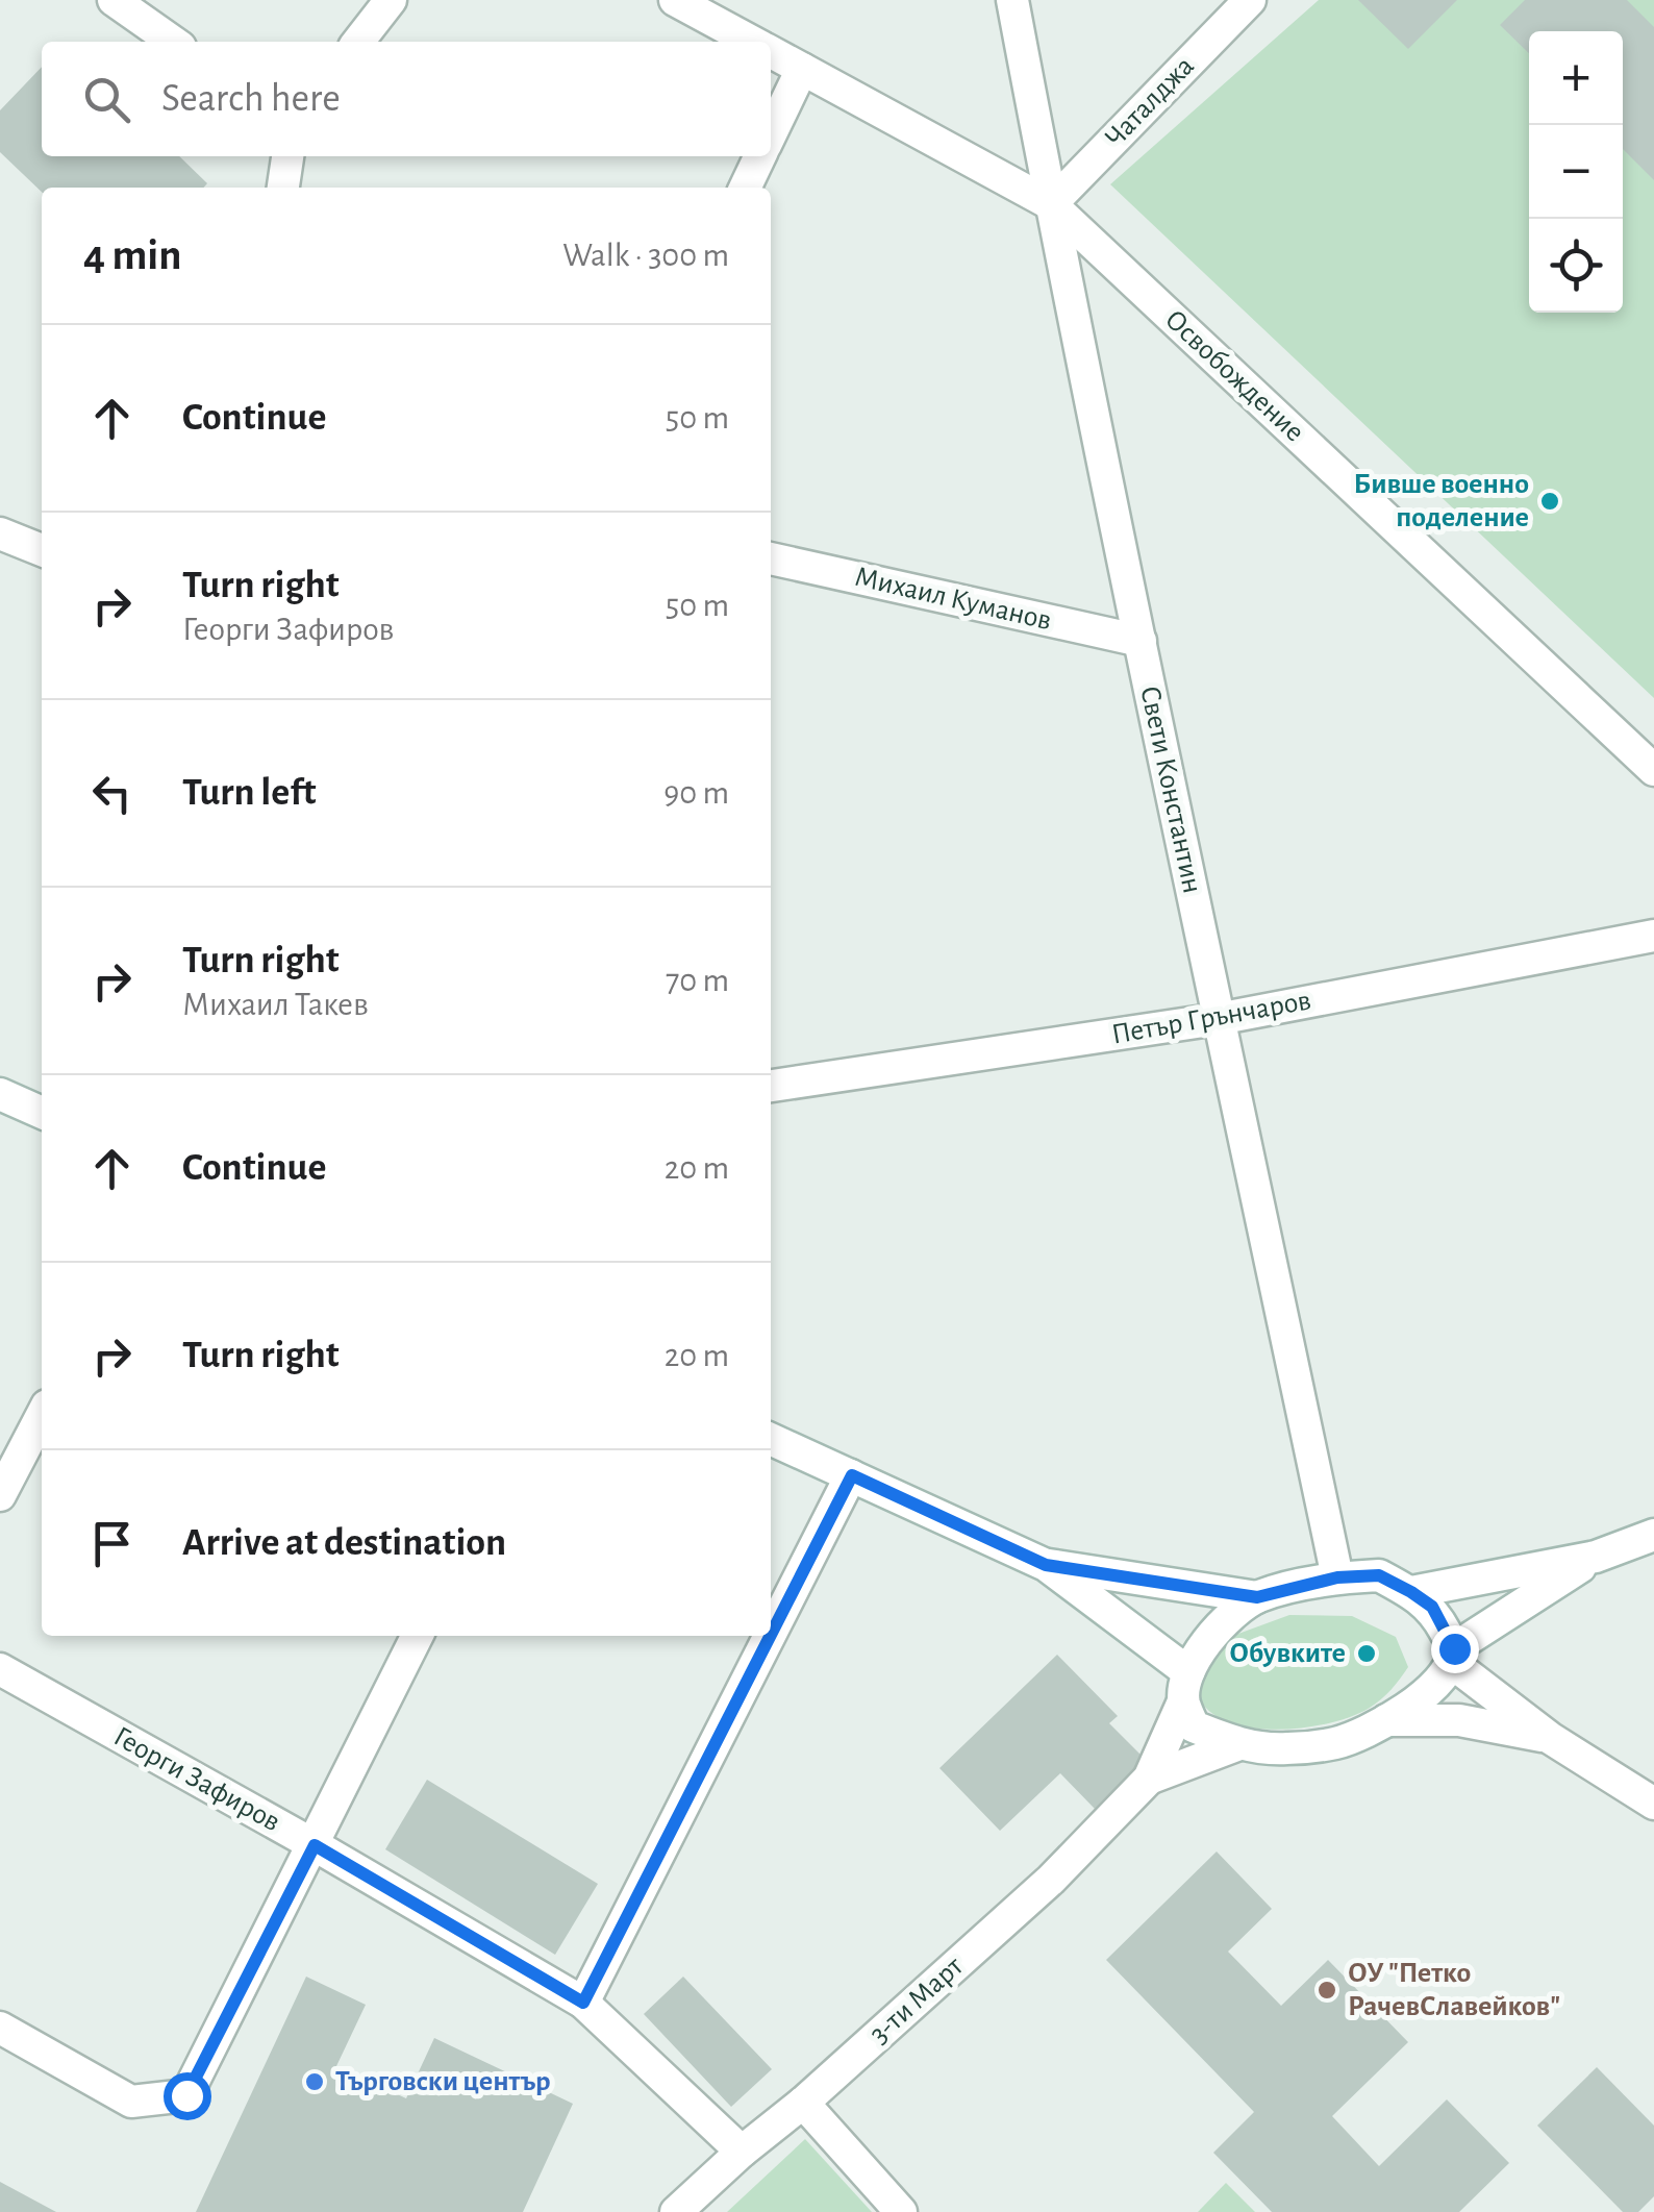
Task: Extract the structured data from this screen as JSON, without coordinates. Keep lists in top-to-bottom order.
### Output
{
  "streets": {
    "street": [
      "Чаталджа",
      "Освобождение",
      "Михаил Куманов",
      "Свети Константин",
      "Петър Грънчаров",
      "Георги Зафиров",
      "3-ти Март"
    ]
  },
  "crossings": [
    ["Чаталджа", "Освобождение"],
    ["Чаталджа", "Свети Константин"],
    ["Освобождение", "Свети Константин"],
    ["Михаил Куманов", "Свети Константин"],
    ["Свети Константин", "Петър Грънчаров"],
    ["Георги Зафиров", "3-ти Март"]
  ],
  "places": [
    "Бивше военно поделение",
    "Обувките",
    "ОУ \"Петко РачевСлавейков\"",
    "Търговски център"
  ],
  "page": {
    "map_buttons": ["+", "−"],
    "search": "Search here",
    "heading": ["4 min", "Walk · 300 m"],
    "list": [
      ["Continue", "50 m"],
      ["Turn right", "Георги Зафиров", "50 m"],
      ["Turn left", "90 m"],
      ["Turn right", "Михаил Такев", "70 m"],
      ["Continue", "20 m"],
      ["Turn right", "20 m"],
      "Arrive at destination"
    ]
  }
}
